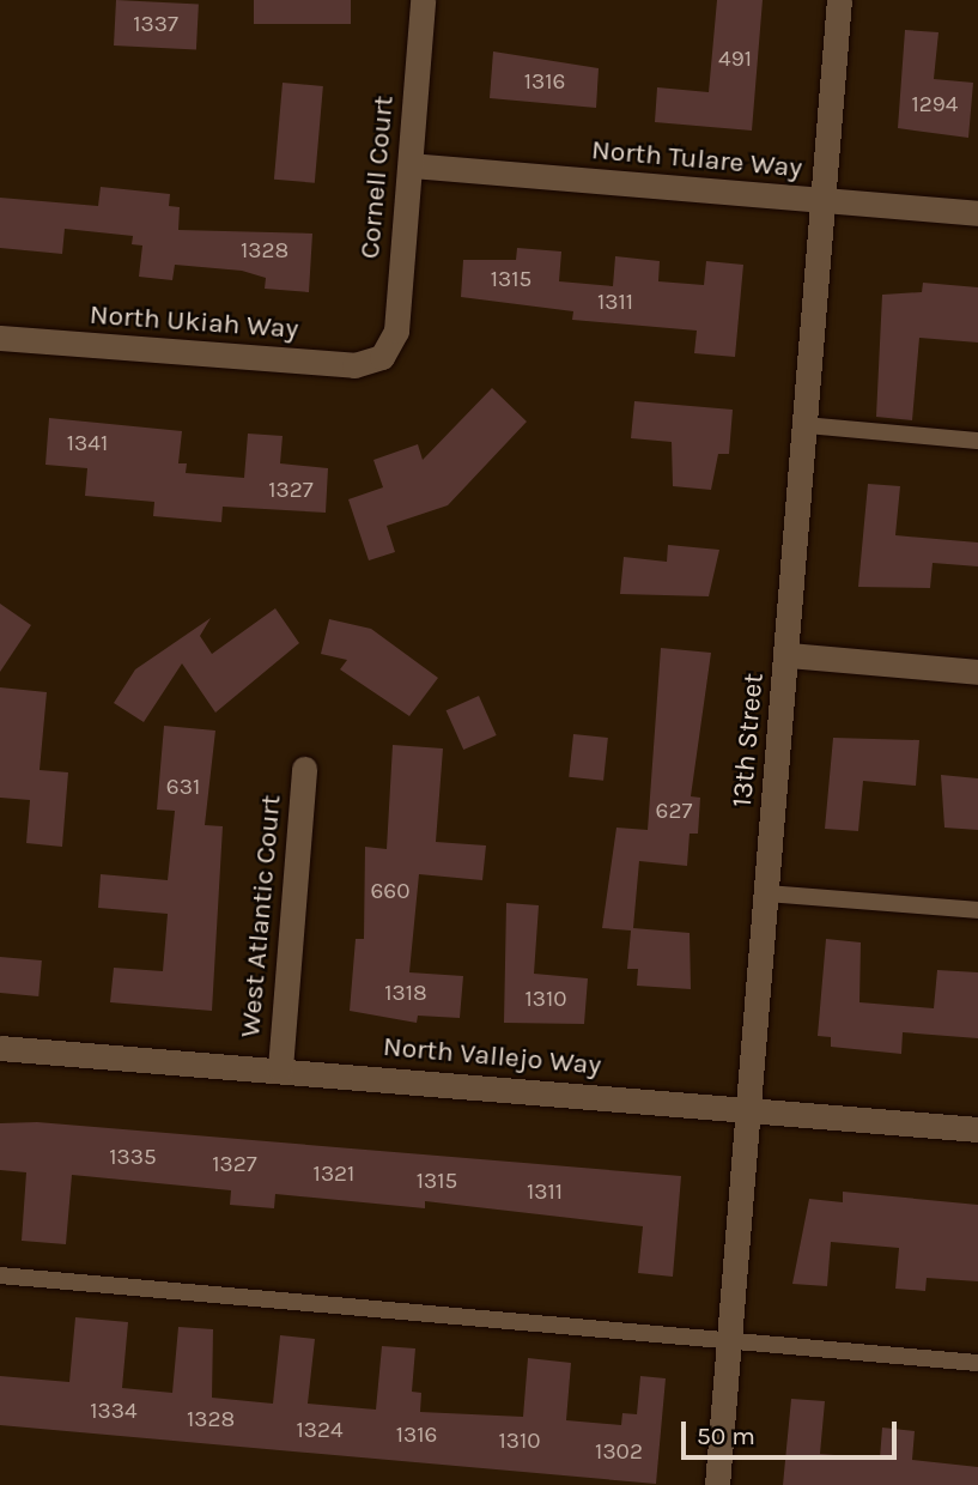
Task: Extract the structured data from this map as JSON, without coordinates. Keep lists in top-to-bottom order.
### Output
{
  "streets": {
    "street": [
      "North Tulare Way",
      "Cornell Court",
      "North Ukiah Way",
      "13th Street",
      "West Atlantic Court",
      "North Vallejo Way"
    ]
  },
  "crossings": [
    ["North Tulare Way", "Cornell Court"],
    ["North Tulare Way", "13th Street"],
    ["Cornell Court", "North Ukiah Way"],
    ["13th Street", "North Vallejo Way"],
    ["West Atlantic Court", "North Vallejo Way"]
  ],
  "house_numbers": [
    "1337",
    "491",
    "1316",
    "1294",
    "1328",
    "1315",
    "1311",
    "1341",
    "1327",
    "631",
    "627",
    "660",
    "1318",
    "1310",
    "1335",
    "1327",
    "1321",
    "1315",
    "1311",
    "1334",
    "1328",
    "1324",
    "1316",
    "1310",
    "1302"
  ],
  "scale_bar": "50 m"
}
